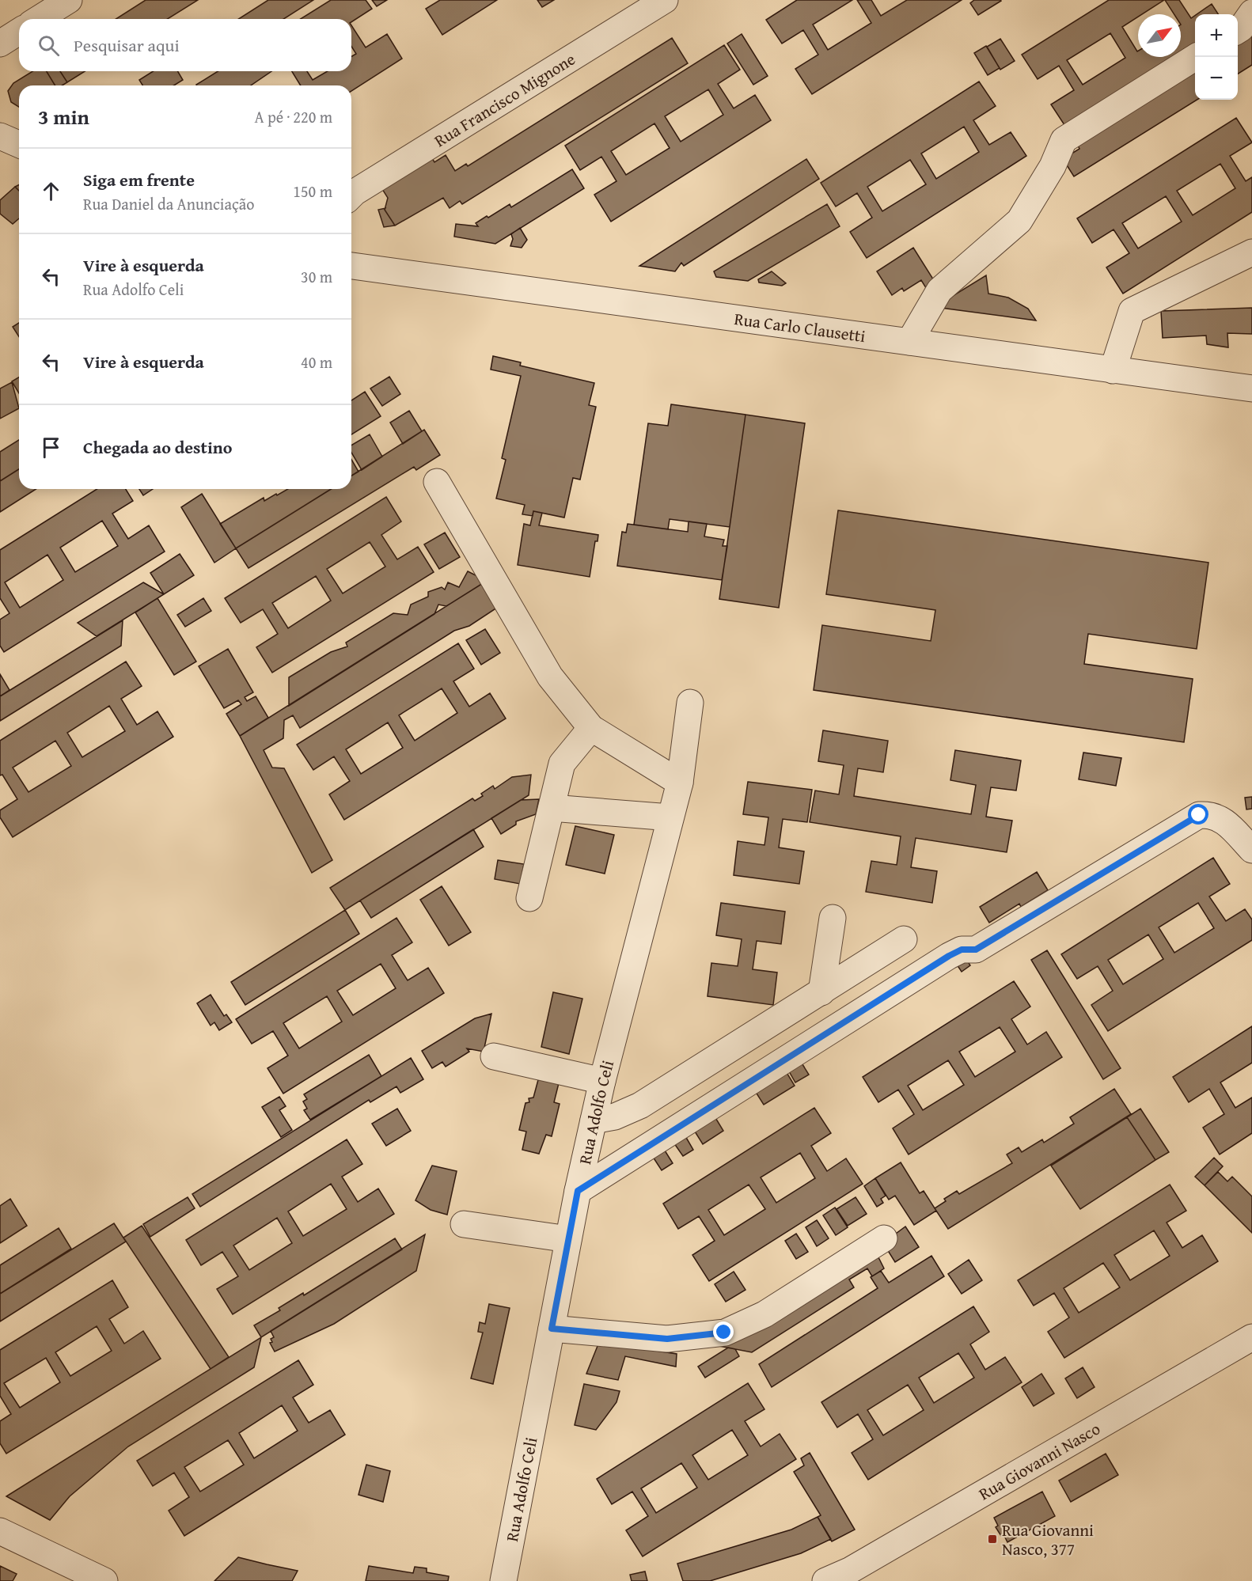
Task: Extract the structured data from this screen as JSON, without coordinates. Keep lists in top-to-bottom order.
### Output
{
  "streets": {
    "street": [
      "Rua Francisco Mignone",
      "Rua Carlo Clausetti",
      "Rua Adolfo Celi",
      "Rua Giovanni Nasco"
    ]
  },
  "places": {
    "transit": ["Rua Giovanni Nasco, 377"]
  },
  "north": "top right",
  "page": {
    "map_buttons": ["+", "−"],
    "search": "Pesquisar aqui",
    "heading": ["3 min", "A pé · 220 m"],
    "list": [
      ["Siga em frente", "Rua Daniel da Anunciação", "150 m"],
      ["Vire à esquerda", "Rua Adolfo Celi", "30 m"],
      ["Vire à esquerda", "40 m"],
      "Chegada ao destino"
    ]
  }
}
